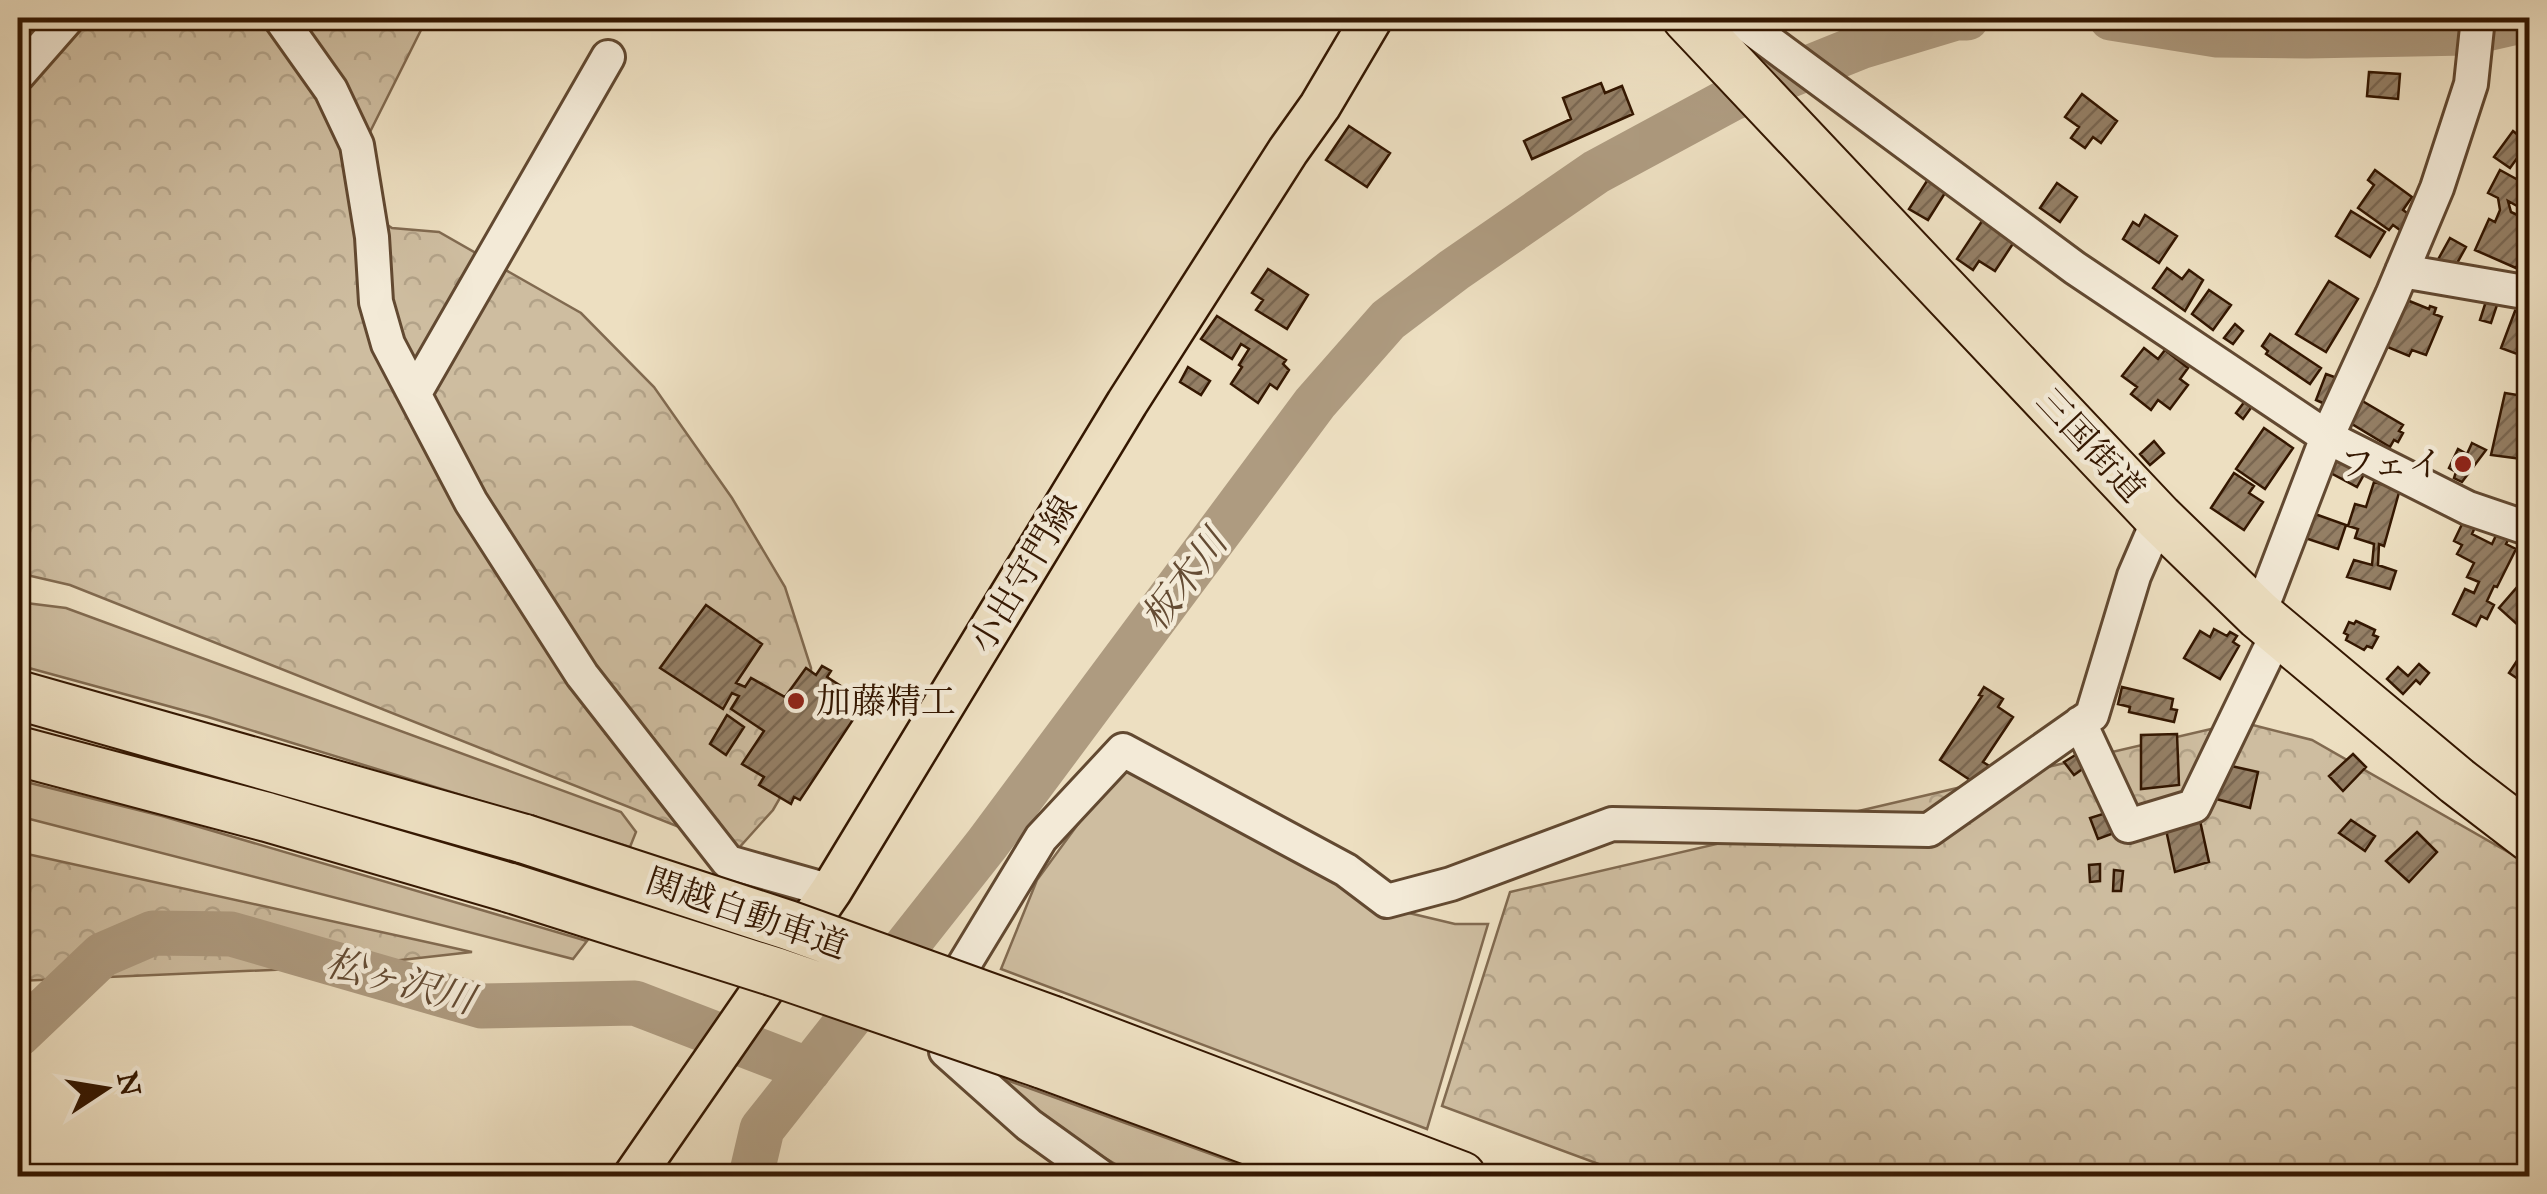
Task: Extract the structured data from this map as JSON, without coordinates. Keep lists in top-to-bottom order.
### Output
{
  "streets": {
    "highway": ["三国街道", "関越自動車道"],
    "main road": ["小出守門線"]
  },
  "water": ["板木川", "松ヶ沢川"],
  "places": ["フェイ", "加藤精工"],
  "north": "right"
}
